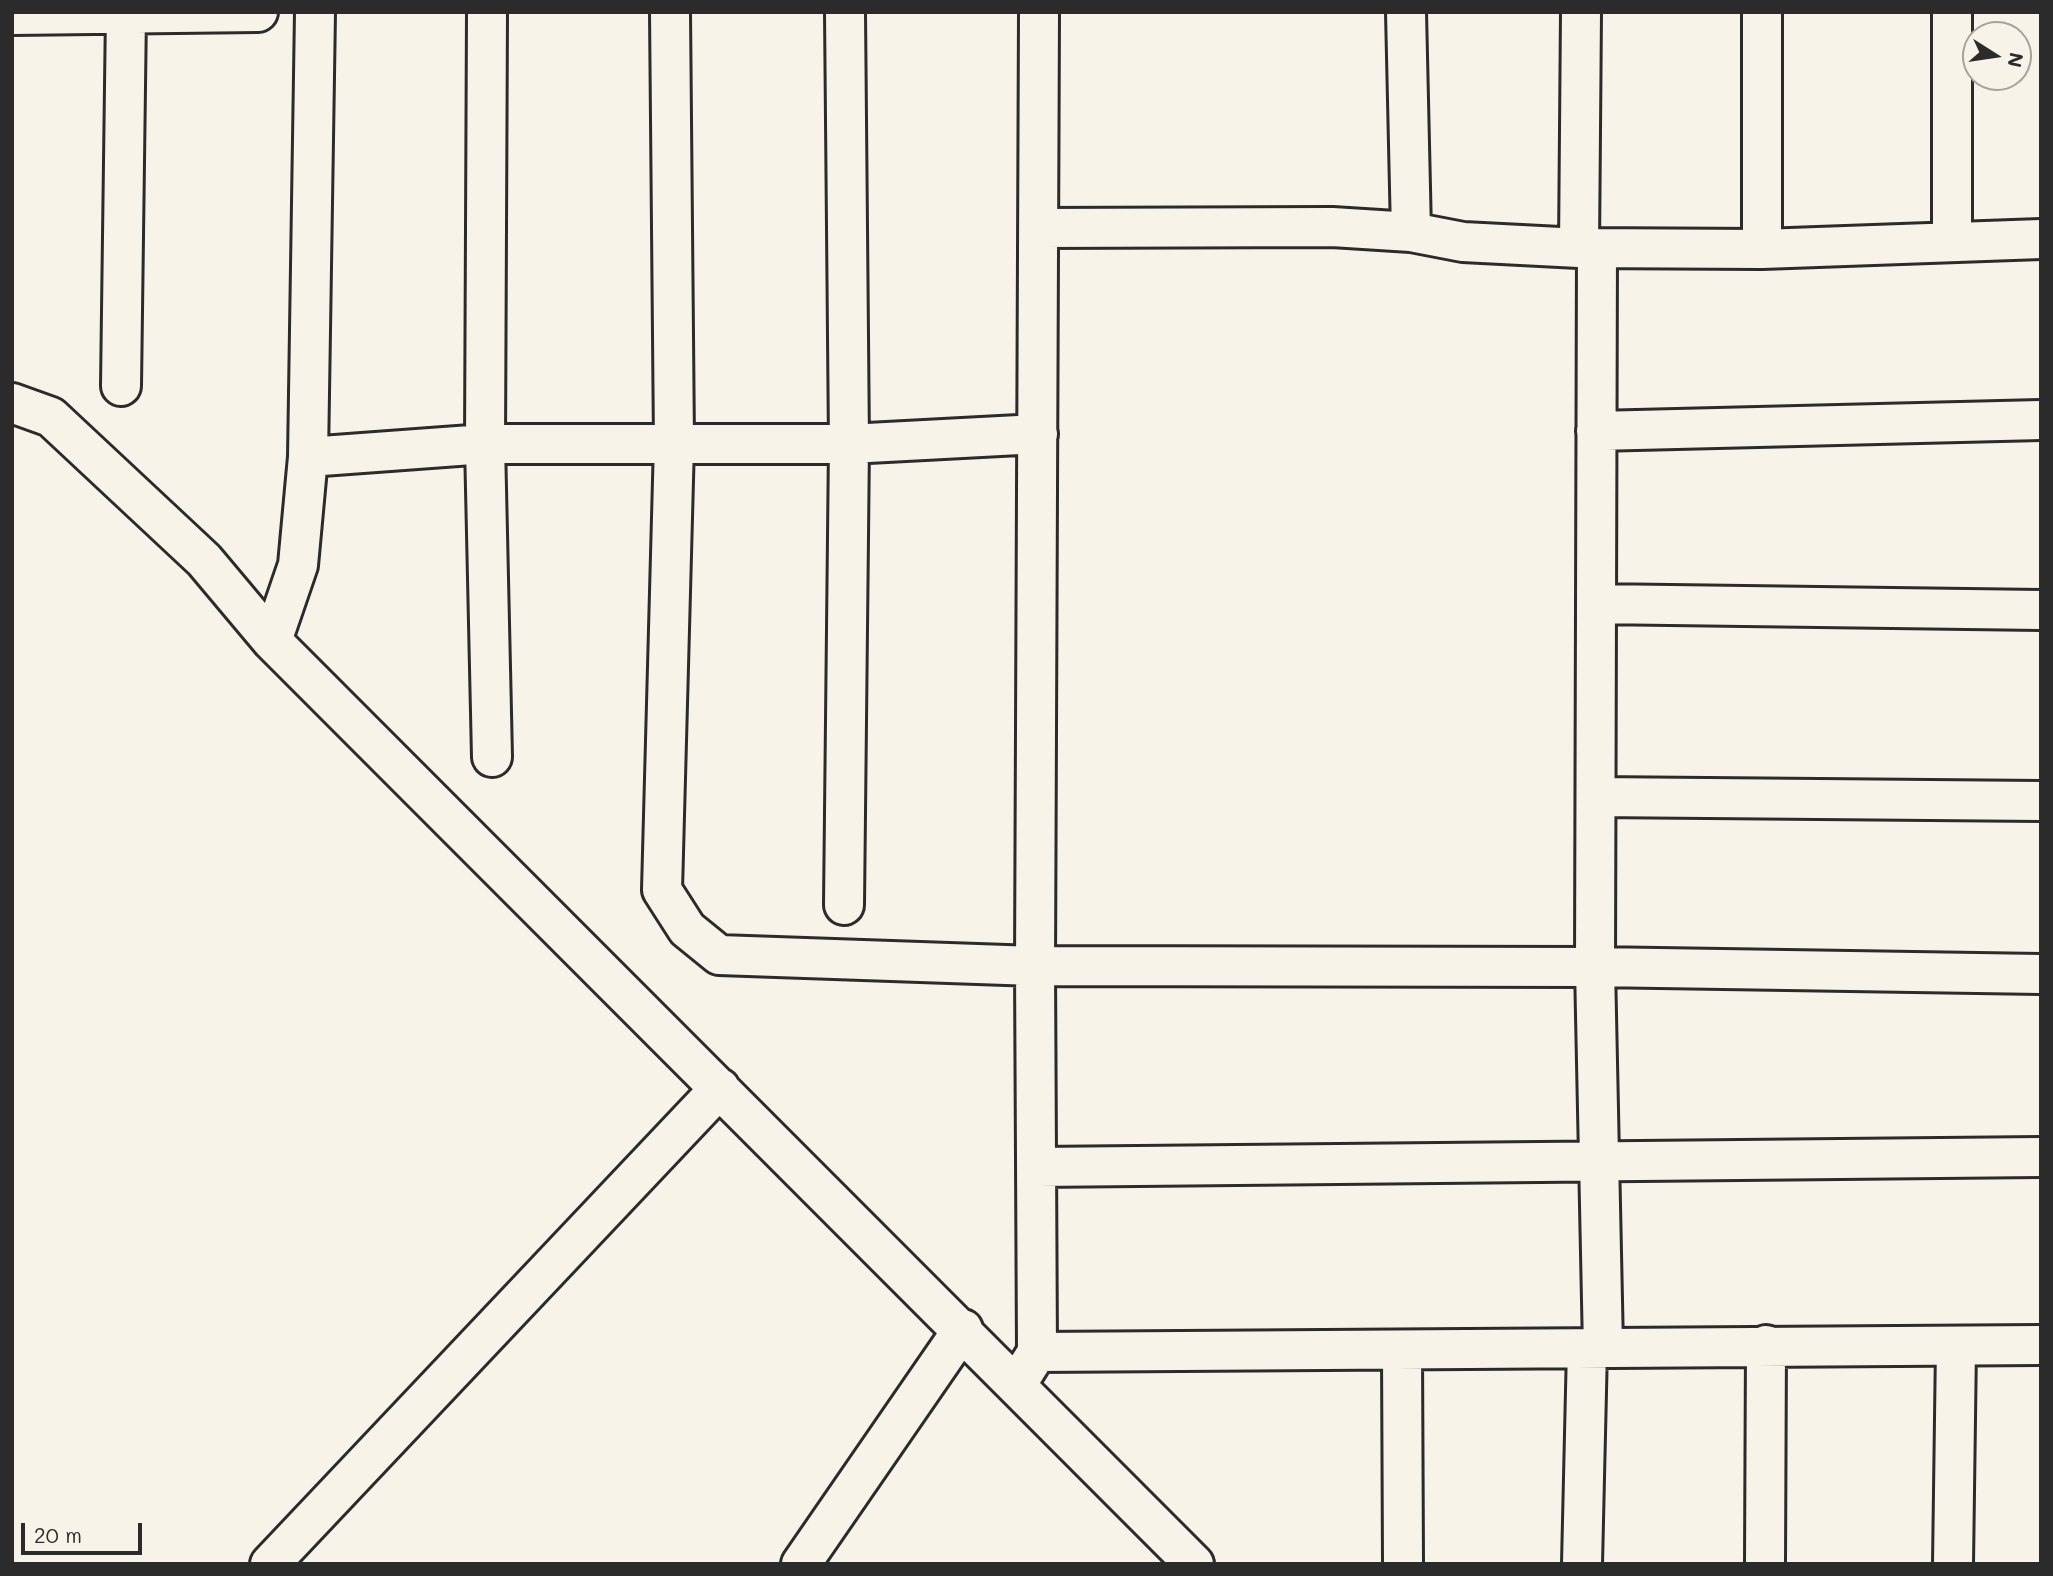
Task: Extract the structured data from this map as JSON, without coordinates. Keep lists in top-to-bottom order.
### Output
{
  "scale_bar": "20 m",
  "north": "right"
}
